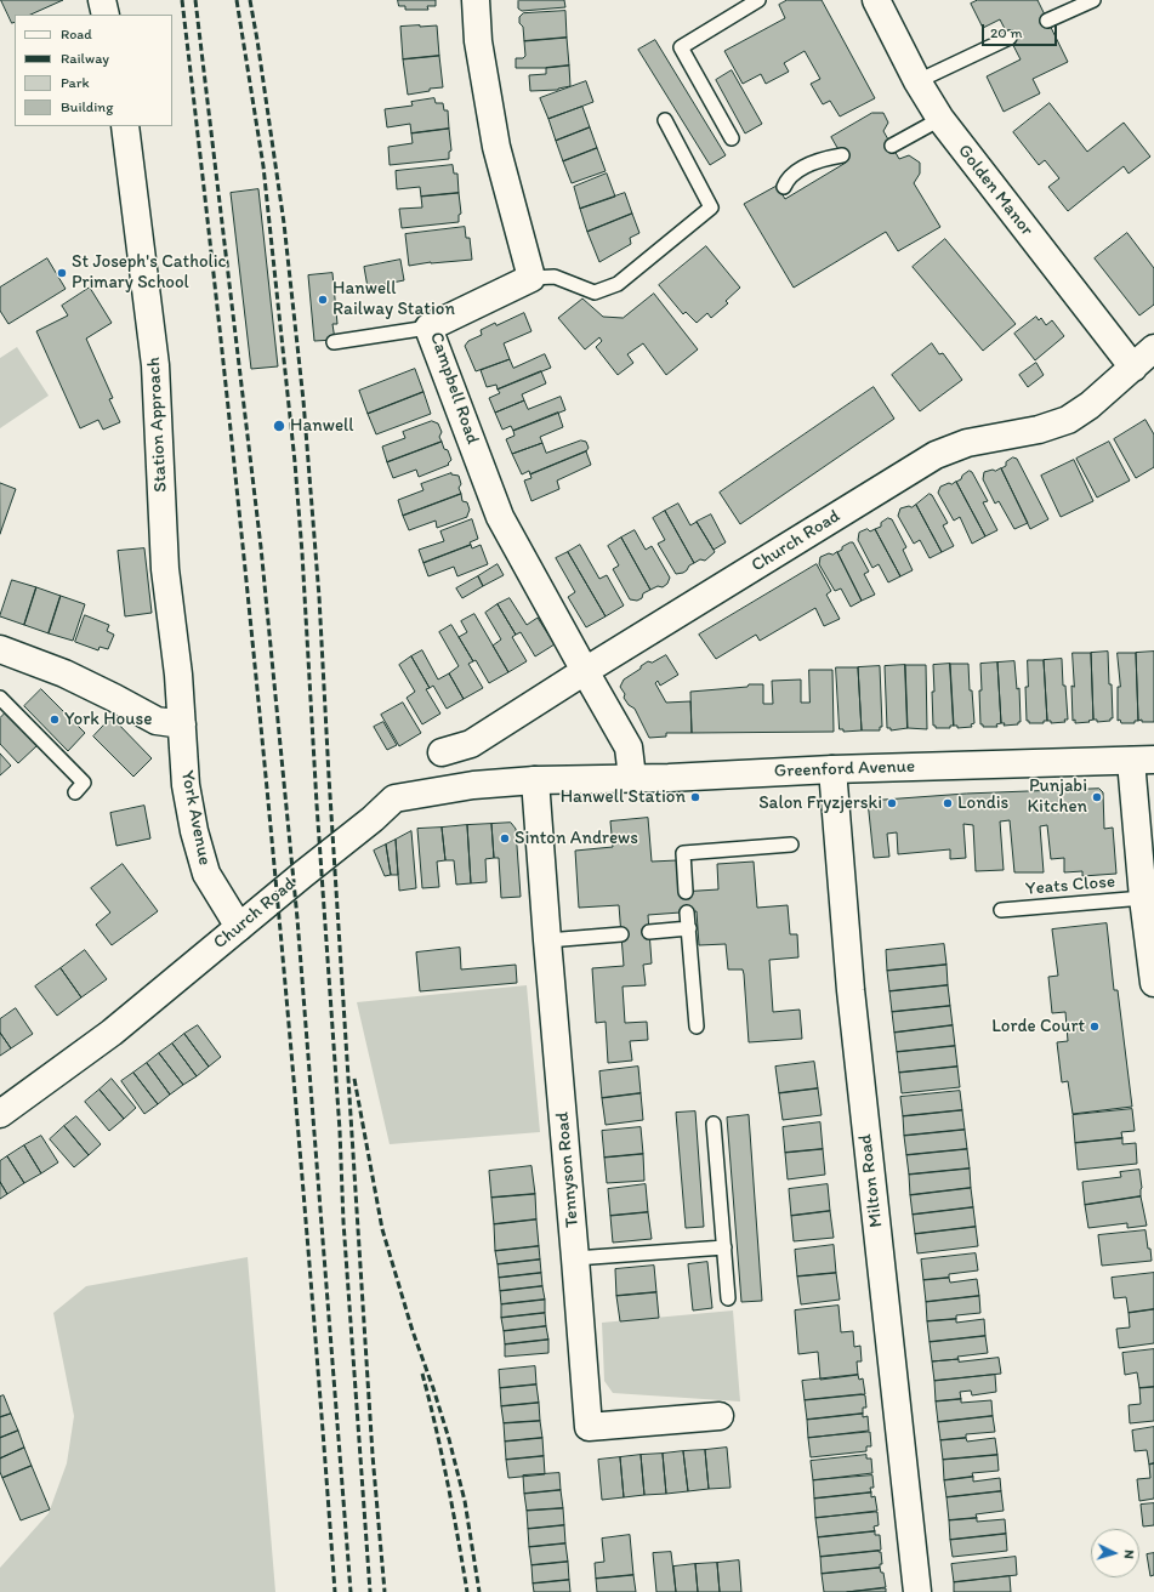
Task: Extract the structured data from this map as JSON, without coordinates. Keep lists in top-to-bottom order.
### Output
{
  "streets": {
    "street": [
      "Golden Manor",
      "Campbell Road",
      "Station Approach",
      "Church Road",
      "Greenford Avenue",
      "York Avenue",
      "Tennyson Road",
      "Milton Road"
    ],
    "lane": ["Yeats Close"]
  },
  "crossings": [
    ["Golden Manor", "Church Road"],
    ["Campbell Road", "Church Road"],
    ["Campbell Road", "Greenford Avenue"],
    ["Station Approach", "York Avenue"],
    ["Church Road", "Greenford Avenue"],
    ["Church Road", "York Avenue"],
    ["Church Road", "Tennyson Road"],
    ["Greenford Avenue", "Tennyson Road"],
    ["Greenford Avenue", "Milton Road"]
  ],
  "places": [
    "St Joseph's Catholic Primary School",
    "Hanwell Railway Station",
    "Hanwell",
    "York House",
    "Hanwell Station",
    "Punjabi Kitchen",
    "Salon Fryzjerski",
    "Londis",
    "Sinton Andrews",
    "Lorde Court"
  ],
  "legend": [
    "Road",
    "Railway",
    "Park",
    "Building"
  ],
  "scale_bar": "20 m",
  "north": "right"
}
